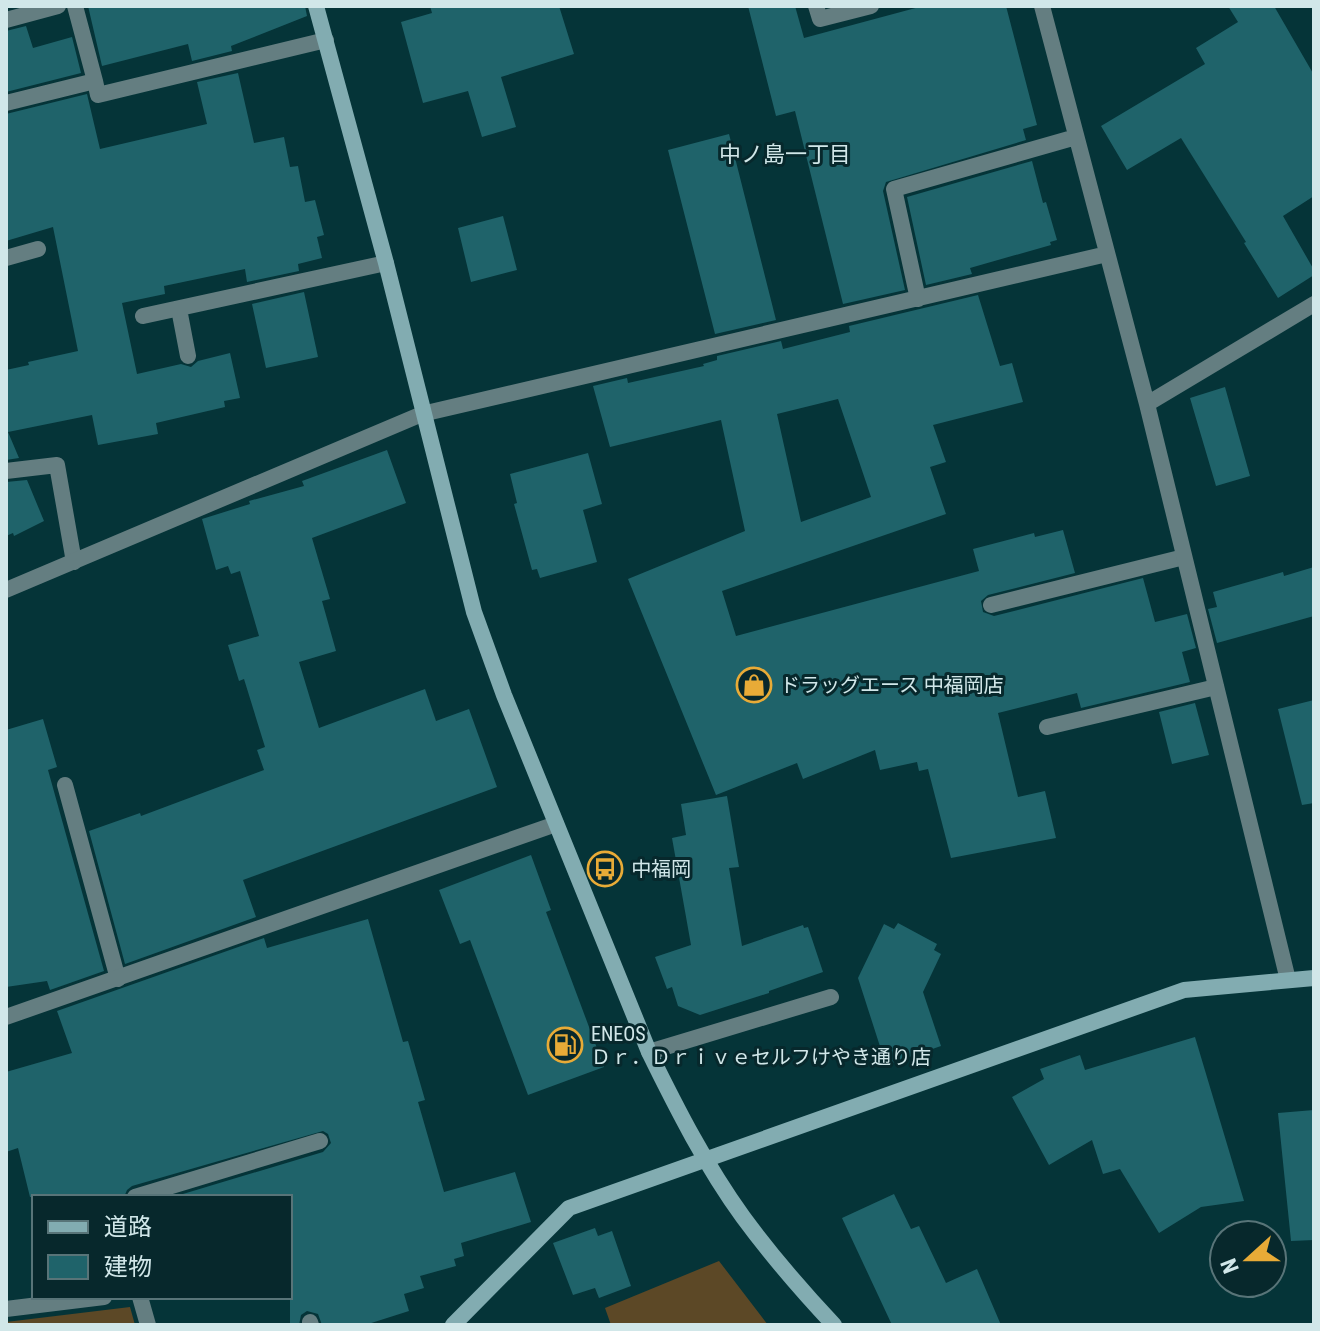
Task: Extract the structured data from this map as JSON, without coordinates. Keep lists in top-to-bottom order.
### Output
{
  "districts": ["中ノ島一丁目"],
  "places": {
    "shop": ["ドラッグエース 中福岡店"],
    "bus stop": ["中福岡"],
    "fuel station": ["ENEOS Ｄｒ．Ｄｒｉｖｅセルフけやき通り店"]
  },
  "legend": ["道路", "建物"],
  "north": "left"
}
